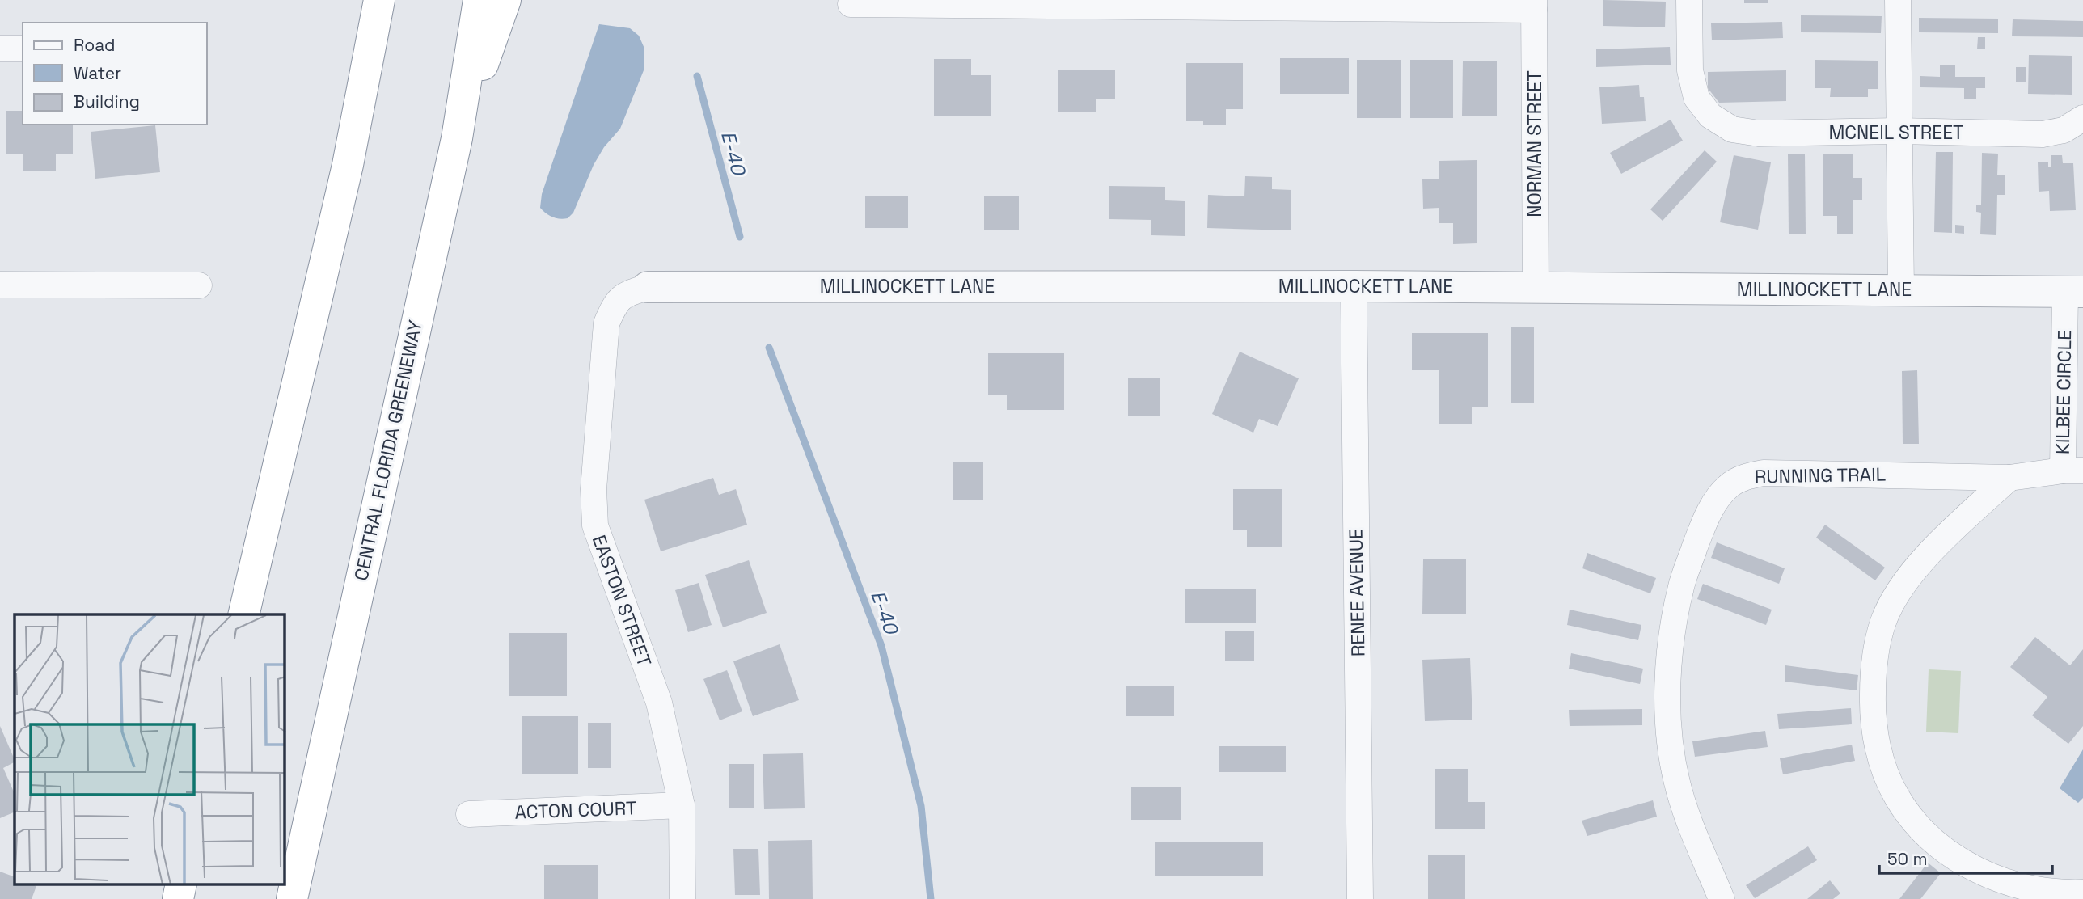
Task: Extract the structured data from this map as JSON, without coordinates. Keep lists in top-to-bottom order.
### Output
{
  "streets": {
    "highway": ["CENTRAL FLORIDA GREENEWAY"],
    "street": [
      "MCNEIL STREET",
      "NORMAN STREET",
      "MILLINOCKETT LANE",
      "KILBEE CIRCLE",
      "RUNNING TRAIL",
      "RENEE AVENUE",
      "EASTON STREET",
      "ACTON COURT"
    ]
  },
  "crossings": [
    ["NORMAN STREET", "MILLINOCKETT LANE"],
    ["MILLINOCKETT LANE", "KILBEE CIRCLE"],
    ["MILLINOCKETT LANE", "RENEE AVENUE"],
    ["MILLINOCKETT LANE", "EASTON STREET"],
    ["KILBEE CIRCLE", "RUNNING TRAIL"],
    ["EASTON STREET", "ACTON COURT"]
  ],
  "water": ["E-40"],
  "legend": ["Road", "Water", "Building"],
  "scale_bar": "50 m"
}
